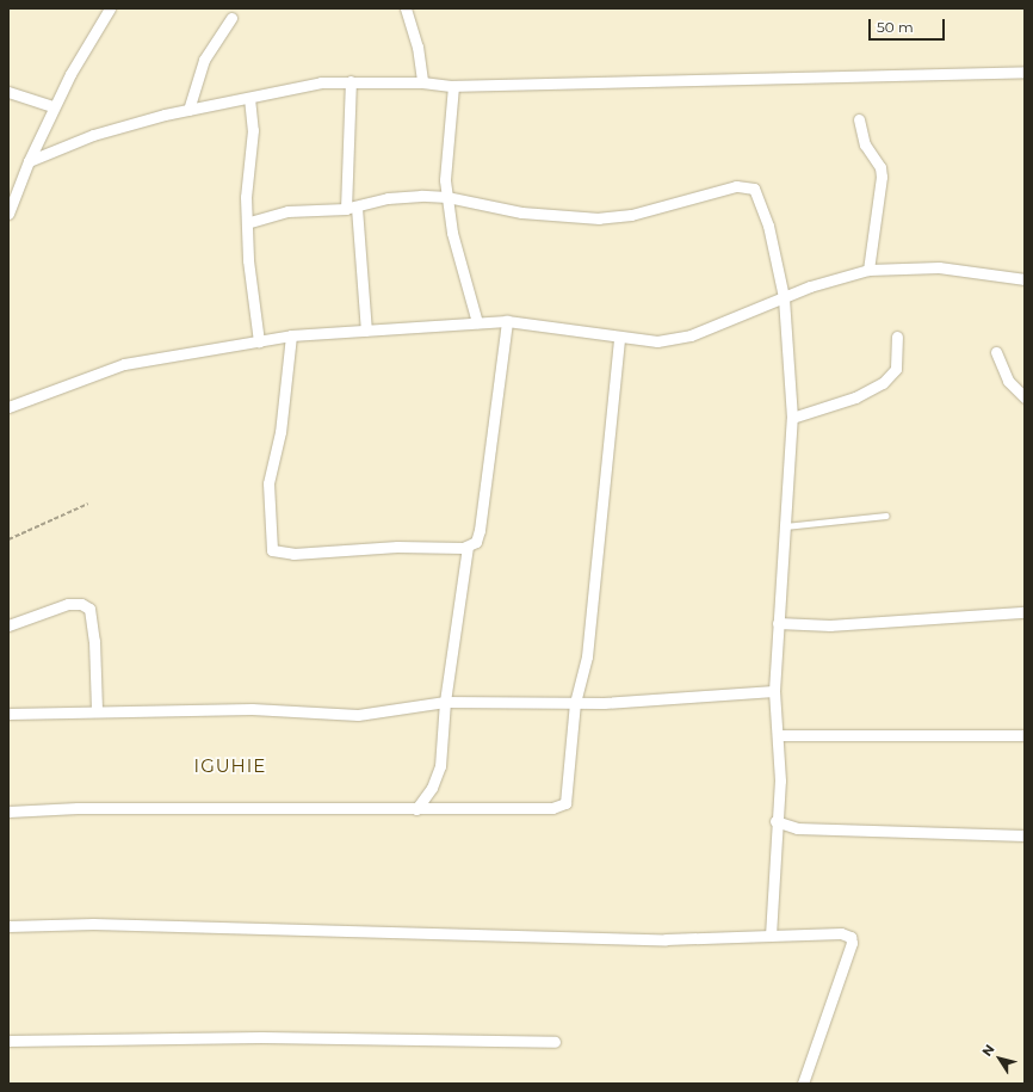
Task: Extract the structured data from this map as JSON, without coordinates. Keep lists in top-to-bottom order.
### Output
{
  "districts": ["IGUHIE"],
  "scale_bar": "50 m",
  "north": "top left"
}
